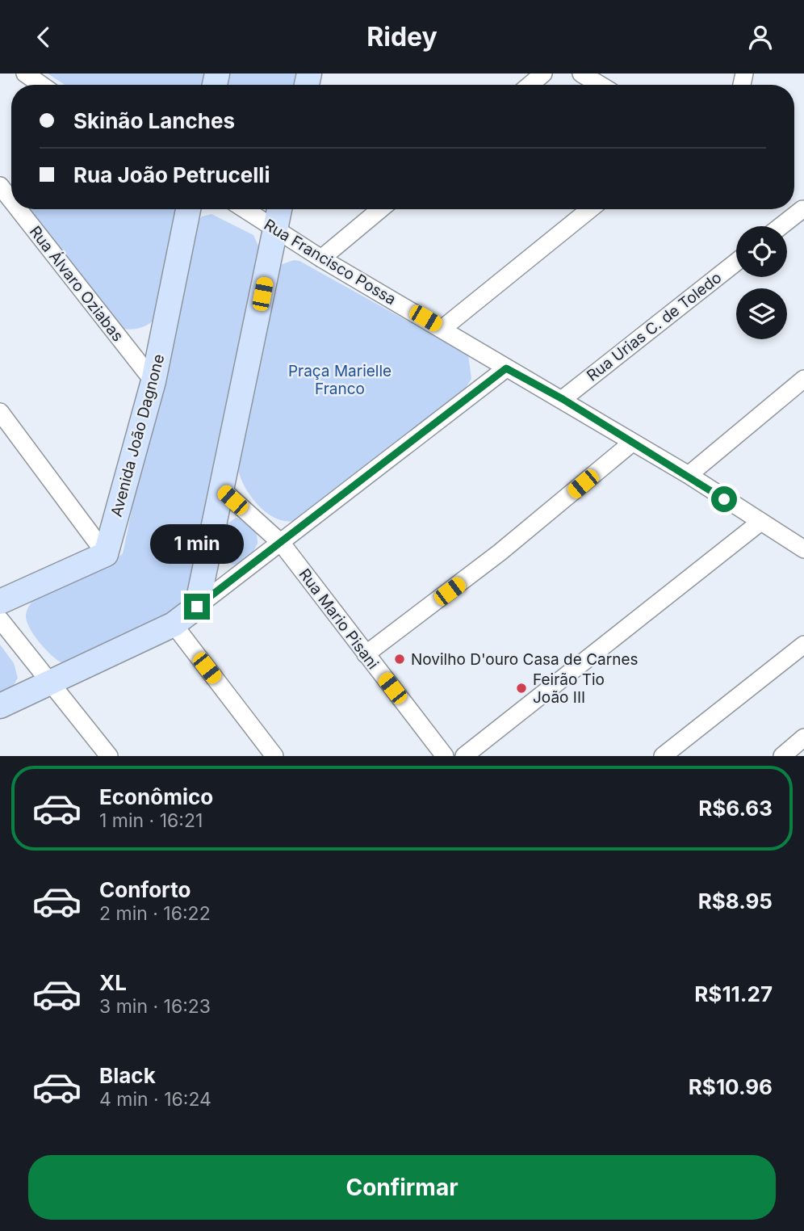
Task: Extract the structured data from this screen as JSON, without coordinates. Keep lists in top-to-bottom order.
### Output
{
  "streets": {
    "street": [
      "Rua Francisco Possa",
      "Rua Álvaro Oziabas",
      "Rua Urias C. de Toledo",
      "Avenida João Dagnone",
      "Rua Mario Pisani"
    ]
  },
  "crossings": [
    ["Rua Francisco Possa", "Rua Urias C. de Toledo"],
    ["Rua Álvaro Oziabas", "Avenida João Dagnone"]
  ],
  "parks": ["Praça Marielle Franco"],
  "places": ["Novilho D'ouro Casa de Carnes", "Feirão Tio João III"],
  "page": {
    "header": "Ridey",
    "banner": ["Skinão Lanches", "Rua João Petrucelli"],
    "bubble": "1 min",
    "list": [
      {
        "name": "Econômico",
        "note": "1 min · 16:21",
        "value": "R$6.63"
      },
      {
        "name": "Conforto",
        "note": "2 min · 16:22",
        "value": "R$8.95"
      },
      {
        "name": "XL",
        "note": "3 min · 16:23",
        "value": "R$11.27"
      },
      {
        "name": "Black",
        "note": "4 min · 16:24",
        "value": "R$10.96"
      }
    ],
    "buttons": "Confirmar"
  }
}
